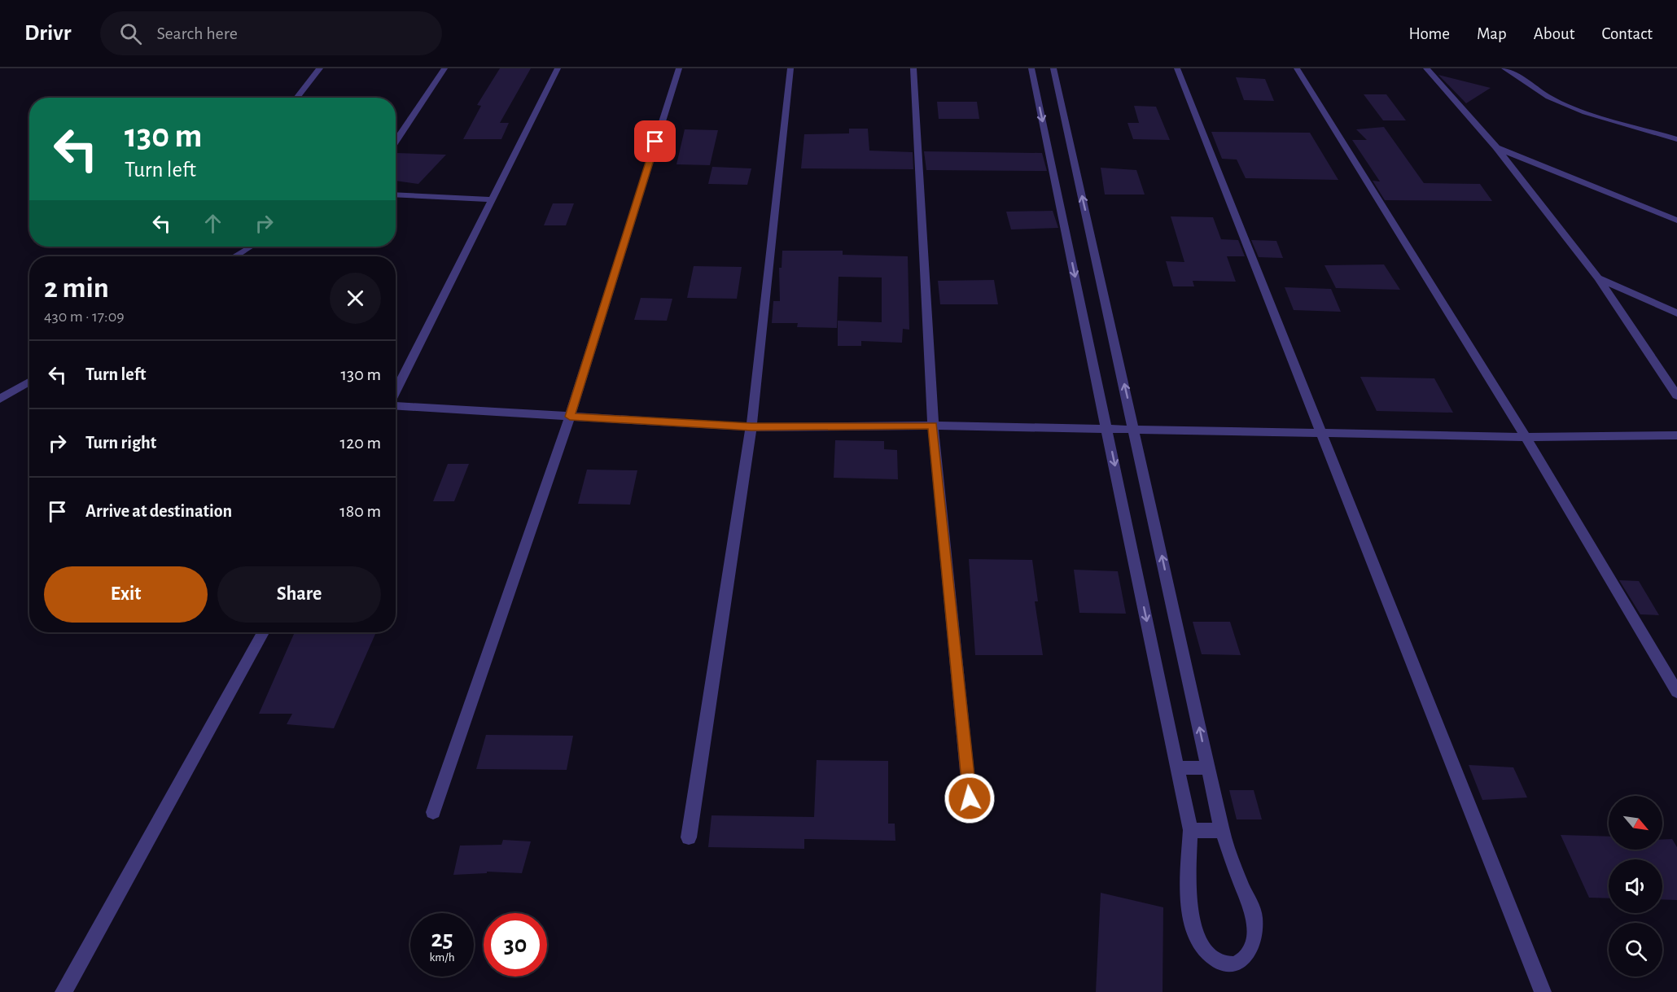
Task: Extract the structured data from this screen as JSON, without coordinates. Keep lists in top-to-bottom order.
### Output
{
  "north": "bottom right",
  "page": {
    "header": "Drivr",
    "search": "Search here",
    "nav": [
      "Home",
      "Map",
      "About",
      "Contact"
    ],
    "turn": ["130 m", "Turn left"],
    "heading": ["2 min", "430 m · 17:09"],
    "list": [
      {
        "name": "Turn left",
        "value": "130 m"
      },
      {
        "name": "Turn right",
        "value": "120 m"
      },
      {
        "name": "Arrive at destination",
        "value": "180 m"
      }
    ],
    "buttons": ["Exit", "Share"],
    "speed": "25 km/h",
    "limit": "30"
  }
}
